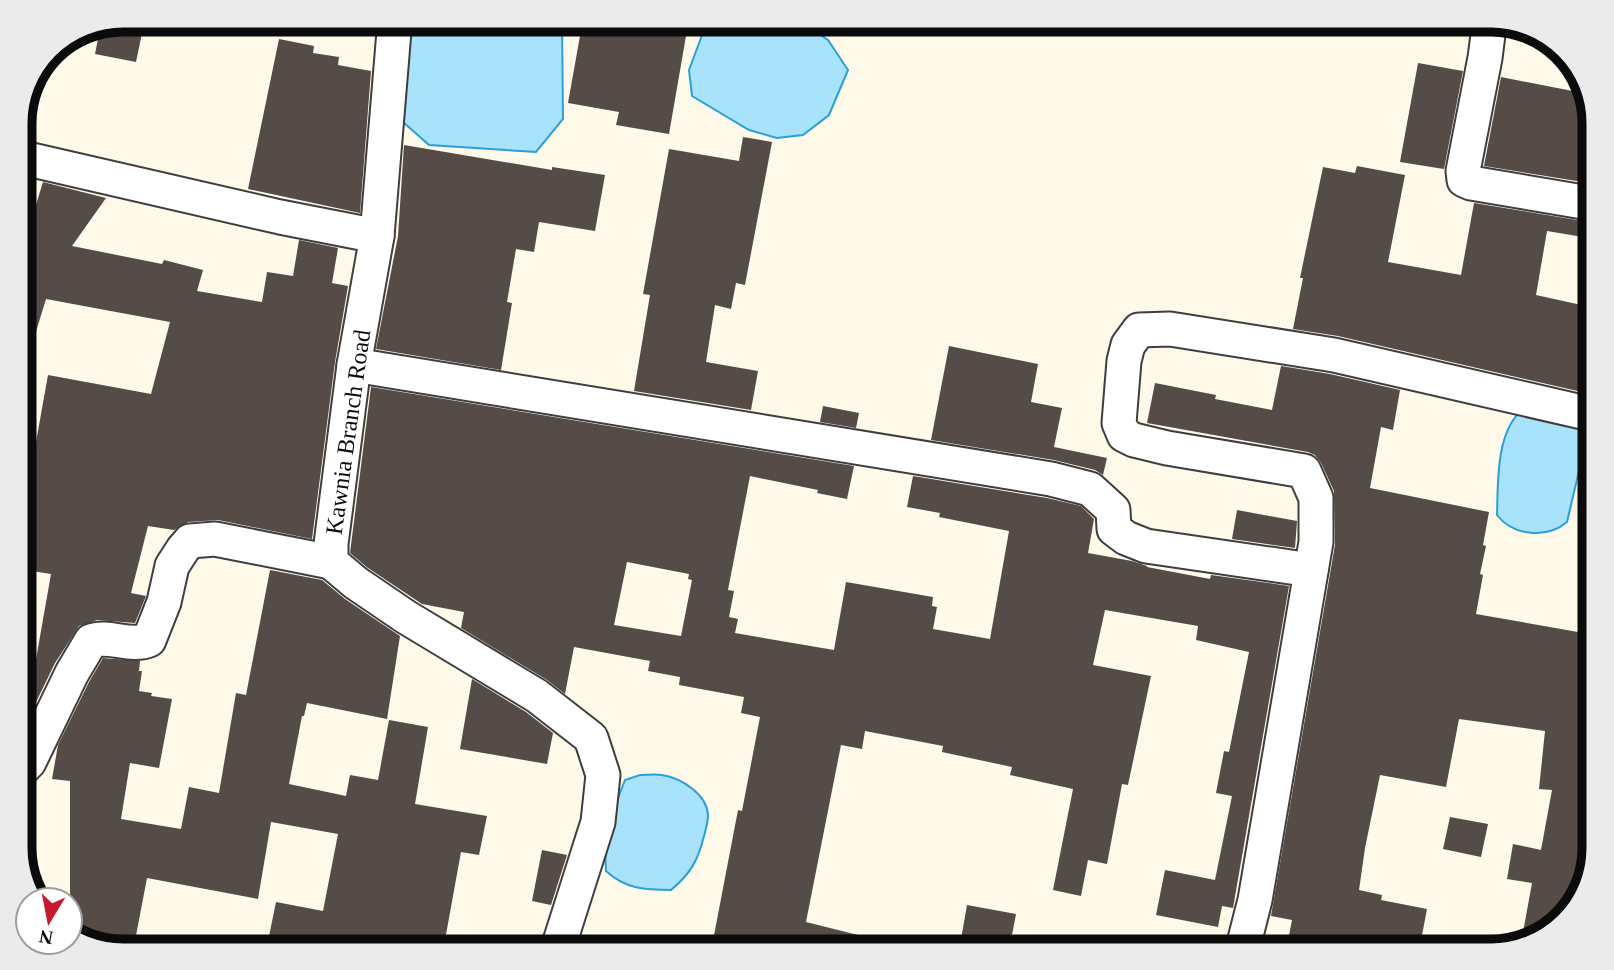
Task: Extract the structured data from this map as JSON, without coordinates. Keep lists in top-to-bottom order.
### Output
{
  "streets": {
    "street": ["Kawnia Branch Road"]
  },
  "north": "bottom"
}
